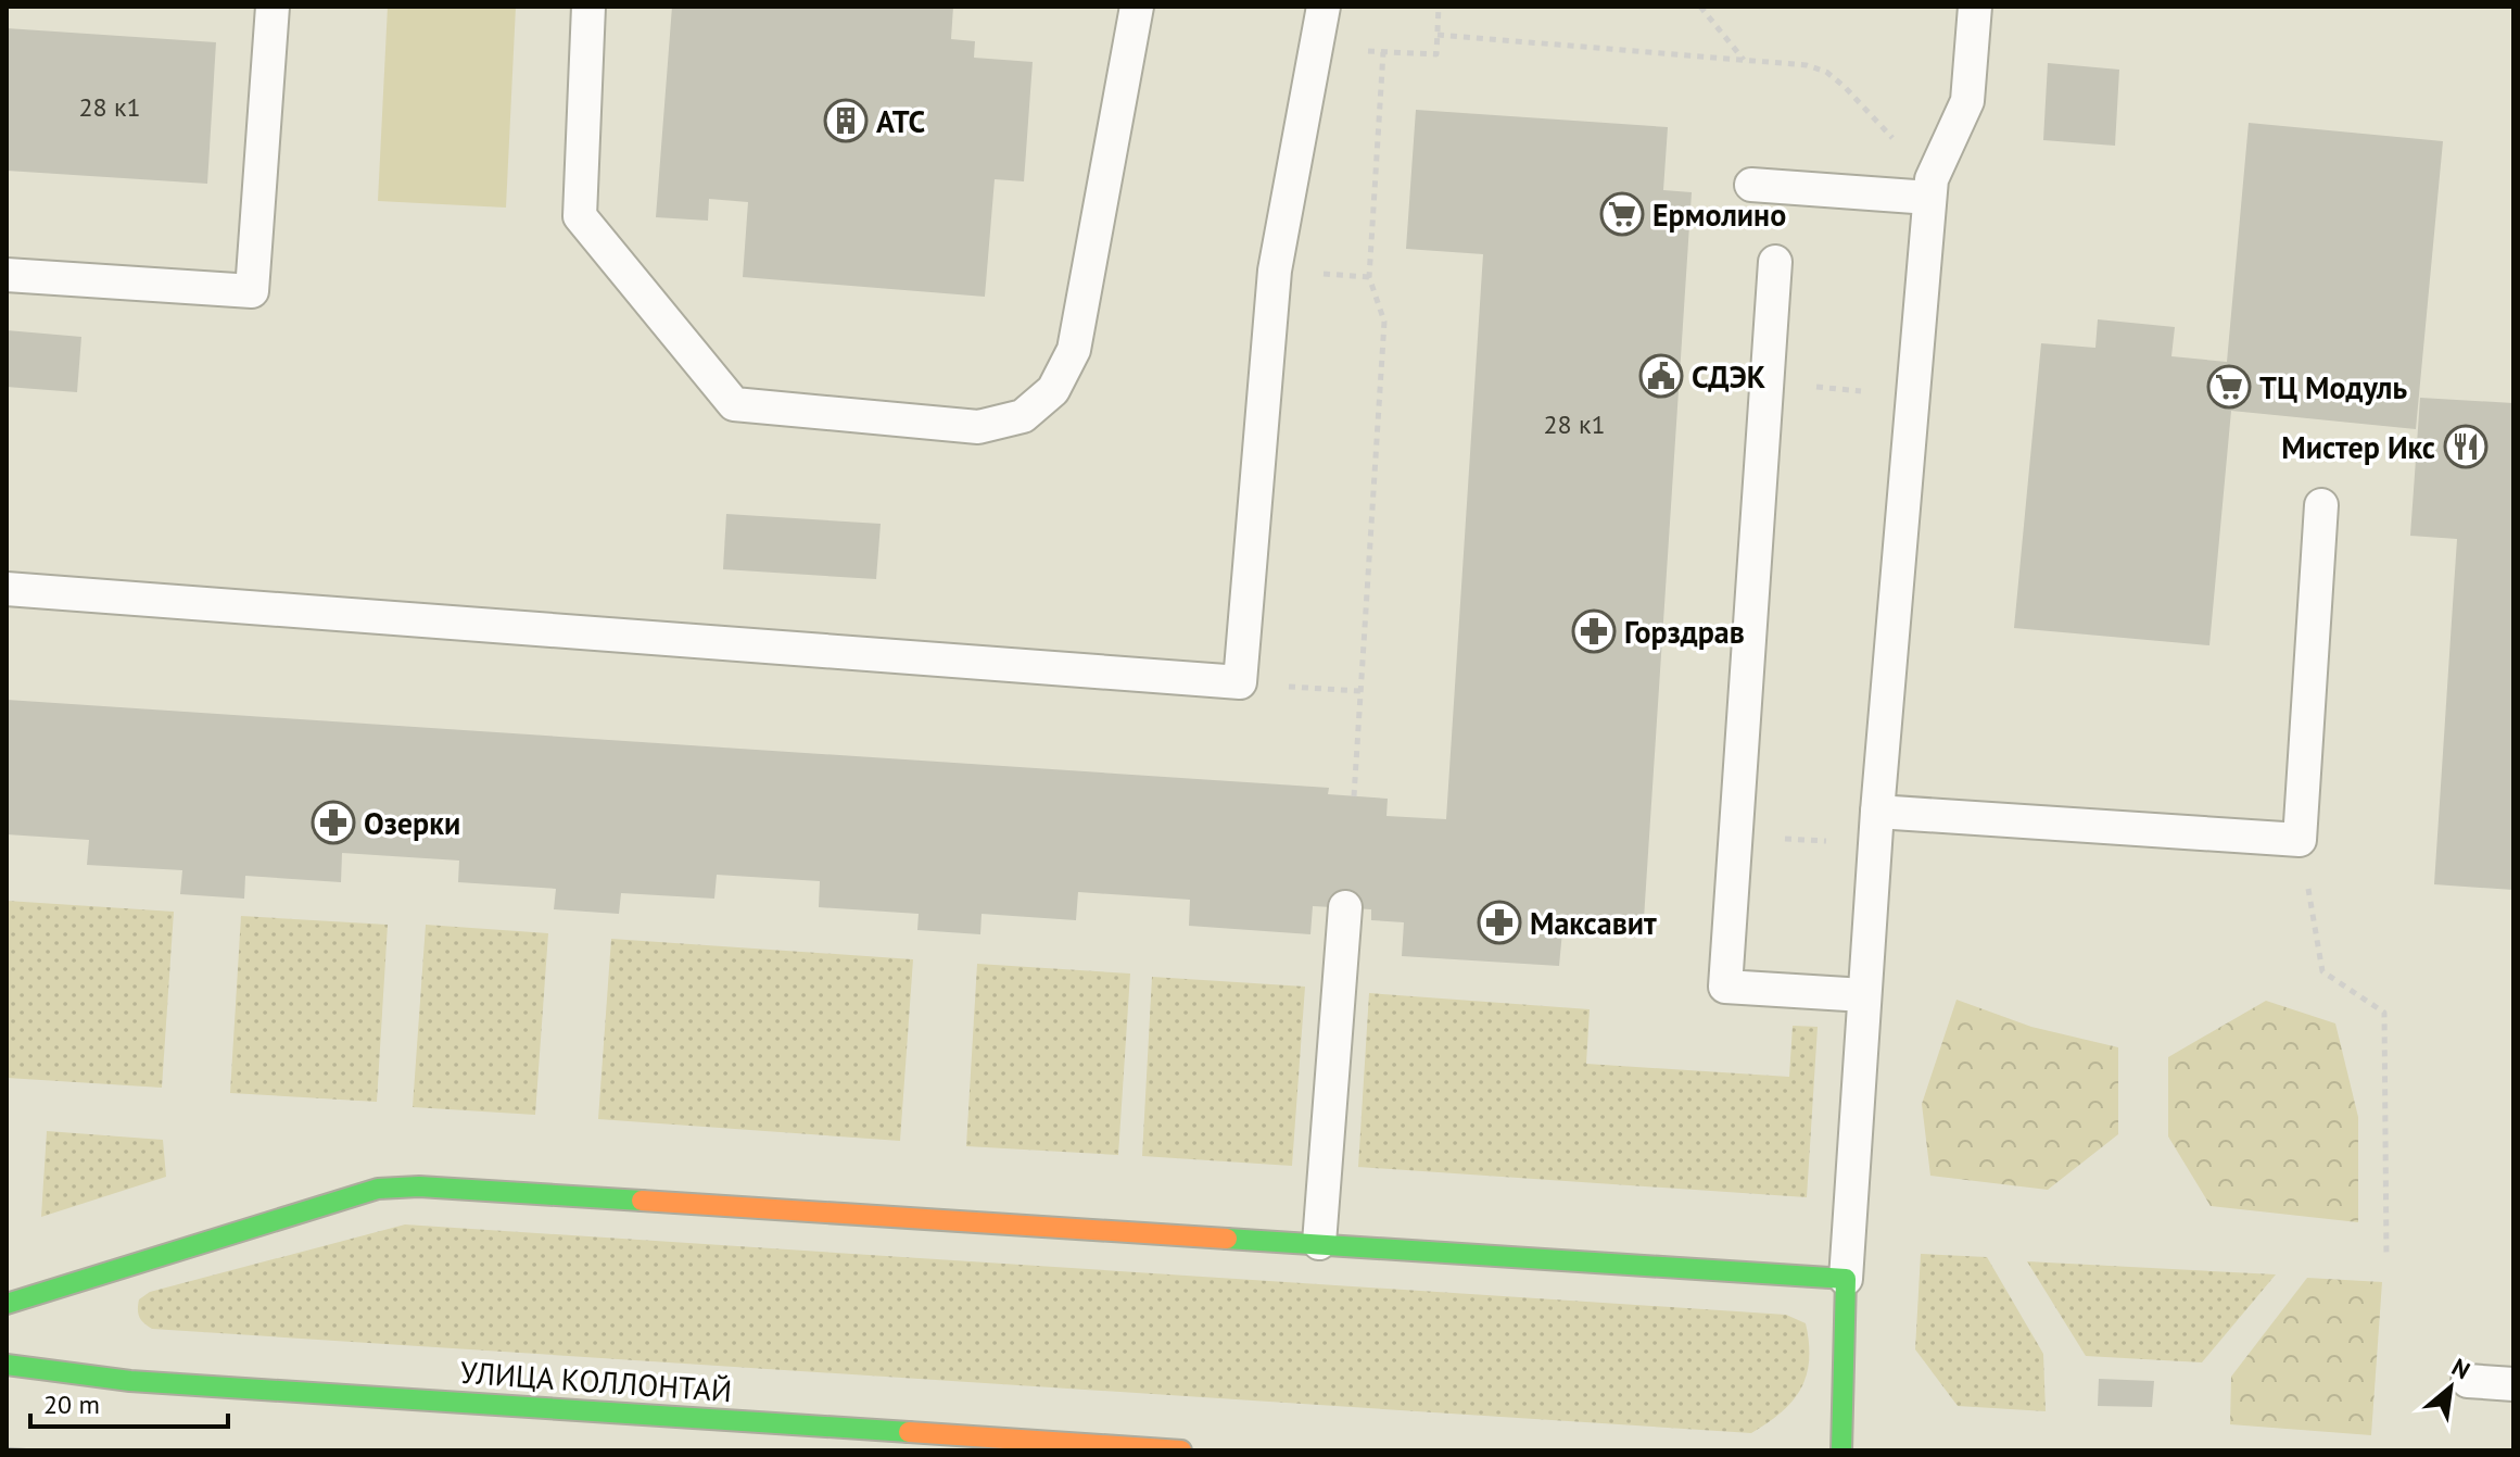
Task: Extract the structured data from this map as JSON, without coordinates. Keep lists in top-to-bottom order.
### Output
{
  "streets": {
    "street": ["УЛИЦА КОЛЛОНТАЙ"]
  },
  "places": {
    "building": ["АТС"],
    "supermarket": ["Ермолино", "ТЦ Модуль"],
    "public building": ["СДЭК"],
    "restaurant": ["Мистер Икс"],
    "pharmacy": ["Горздрав", "Озерки", "Максавит"]
  },
  "house_numbers": ["28 к1", "28 к1"],
  "scale_bar": "20 m",
  "north": "top right"
}
